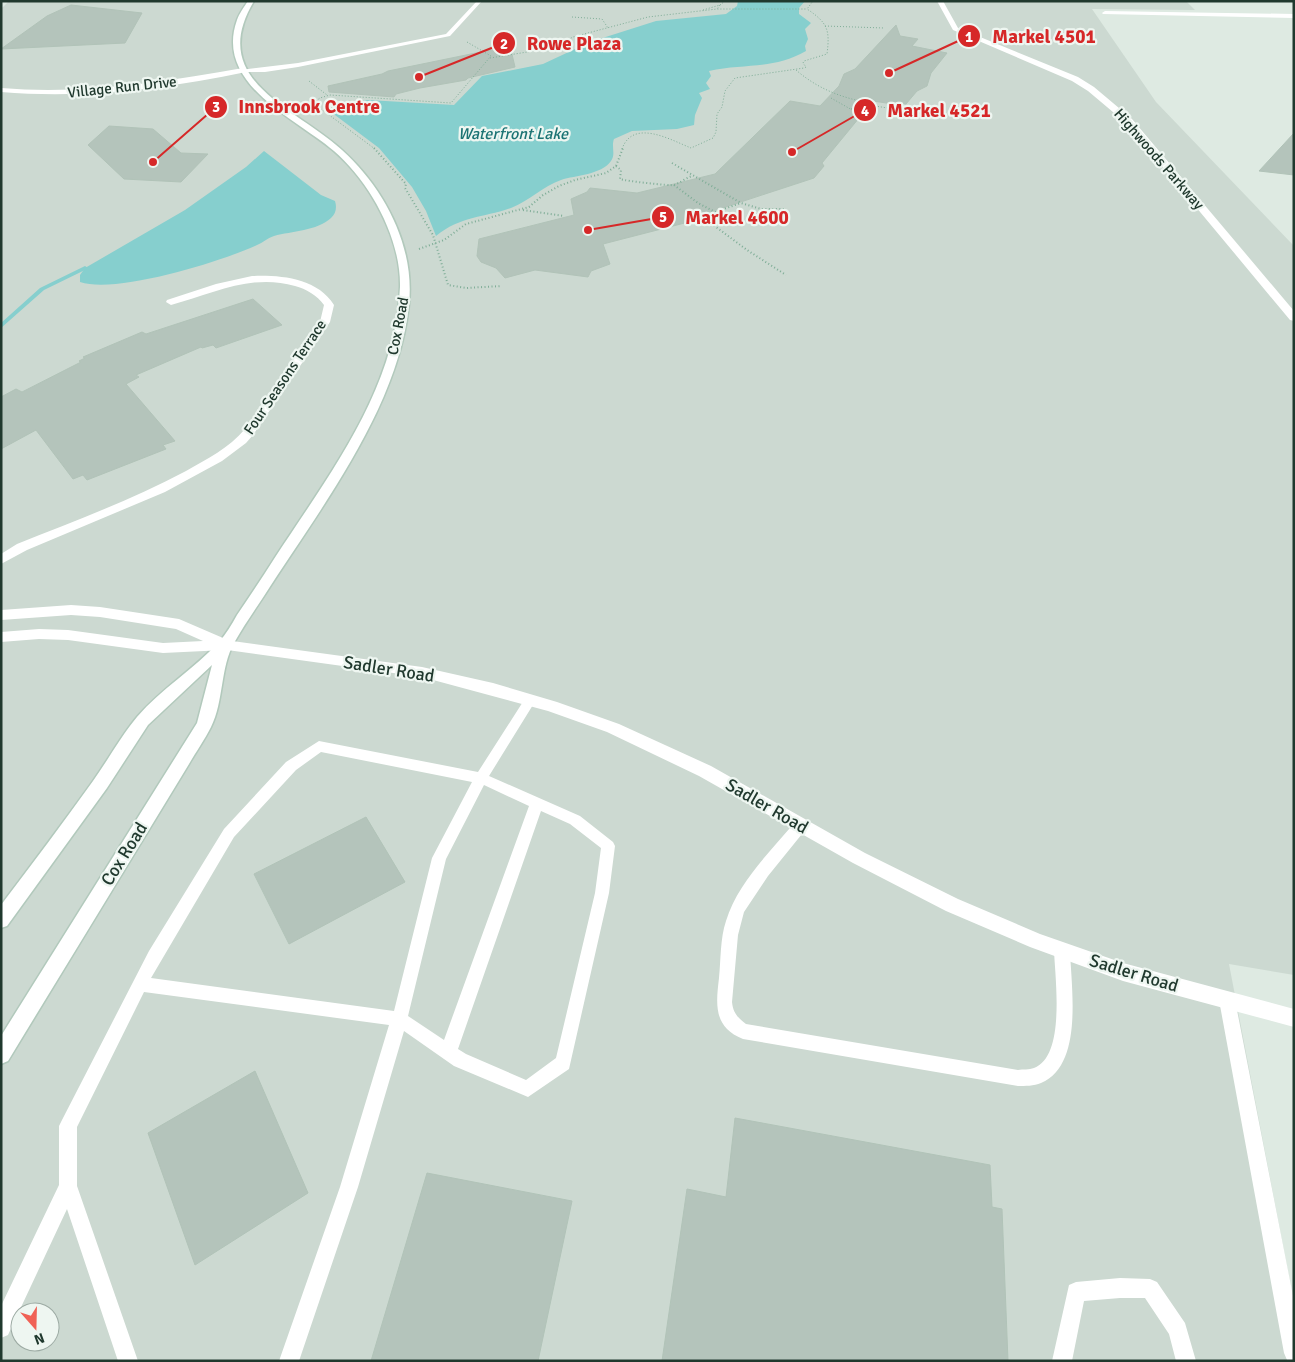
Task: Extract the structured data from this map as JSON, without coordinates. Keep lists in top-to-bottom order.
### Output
{
  "streets": {
    "street": [
      "Village Run Drive",
      "Highwoods Parkway",
      "Cox Road",
      "Four Seasons Terrace",
      "Sadler Road"
    ]
  },
  "crossings": [
    ["Village Run Drive", "Cox Road"],
    ["Cox Road", "Sadler Road"]
  ],
  "water": ["Waterfront Lake"],
  "places": [
    "Markel 4501",
    "Rowe Plaza",
    "Markel 4521",
    "Innsbrook Centre",
    "Markel 4600"
  ],
  "north": "bottom"
}
